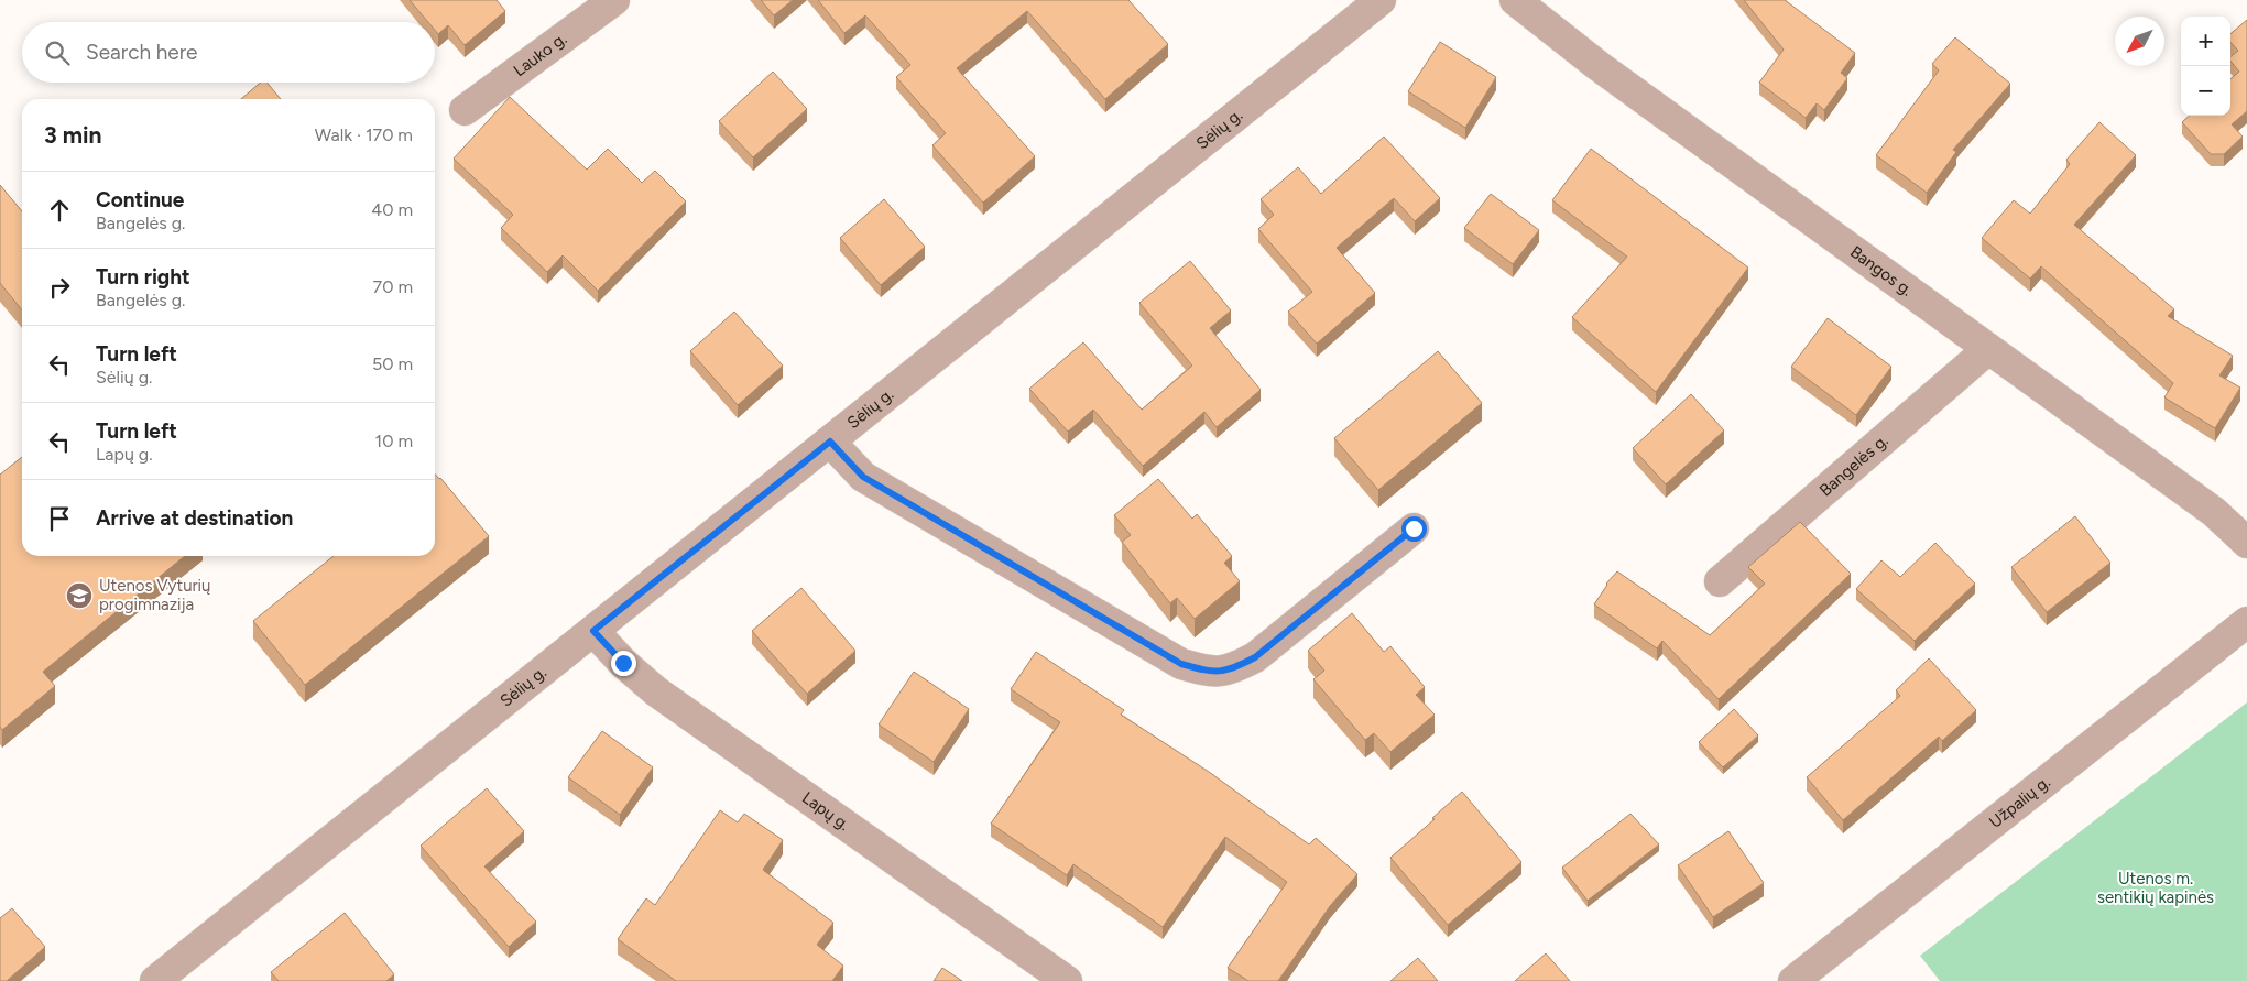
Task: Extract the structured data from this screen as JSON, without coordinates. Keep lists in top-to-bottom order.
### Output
{
  "streets": {
    "street": [
      "Lauko g.",
      "Sėlių g.",
      "Bangos g.",
      "Bangelės g.",
      "Užpalių g.",
      "Lapų g."
    ]
  },
  "crossings": [
    ["Sėlių g.", "Lapų g."],
    ["Bangos g.", "Bangelės g."]
  ],
  "parks": ["Utenos m. sentikių kapinės"],
  "places": {
    "school or university": ["Utenos Vyturių progimnazija"]
  },
  "north": "bottom left",
  "page": {
    "map_buttons": ["+", "−"],
    "search": "Search here",
    "heading": ["3 min", "Walk · 170 m"],
    "list": [
      ["Continue", "Bangelės g.", "40 m"],
      ["Turn right", "Bangelės g.", "70 m"],
      ["Turn left", "Sėlių g.", "50 m"],
      ["Turn left", "Lapų g.", "10 m"],
      "Arrive at destination"
    ]
  }
}
